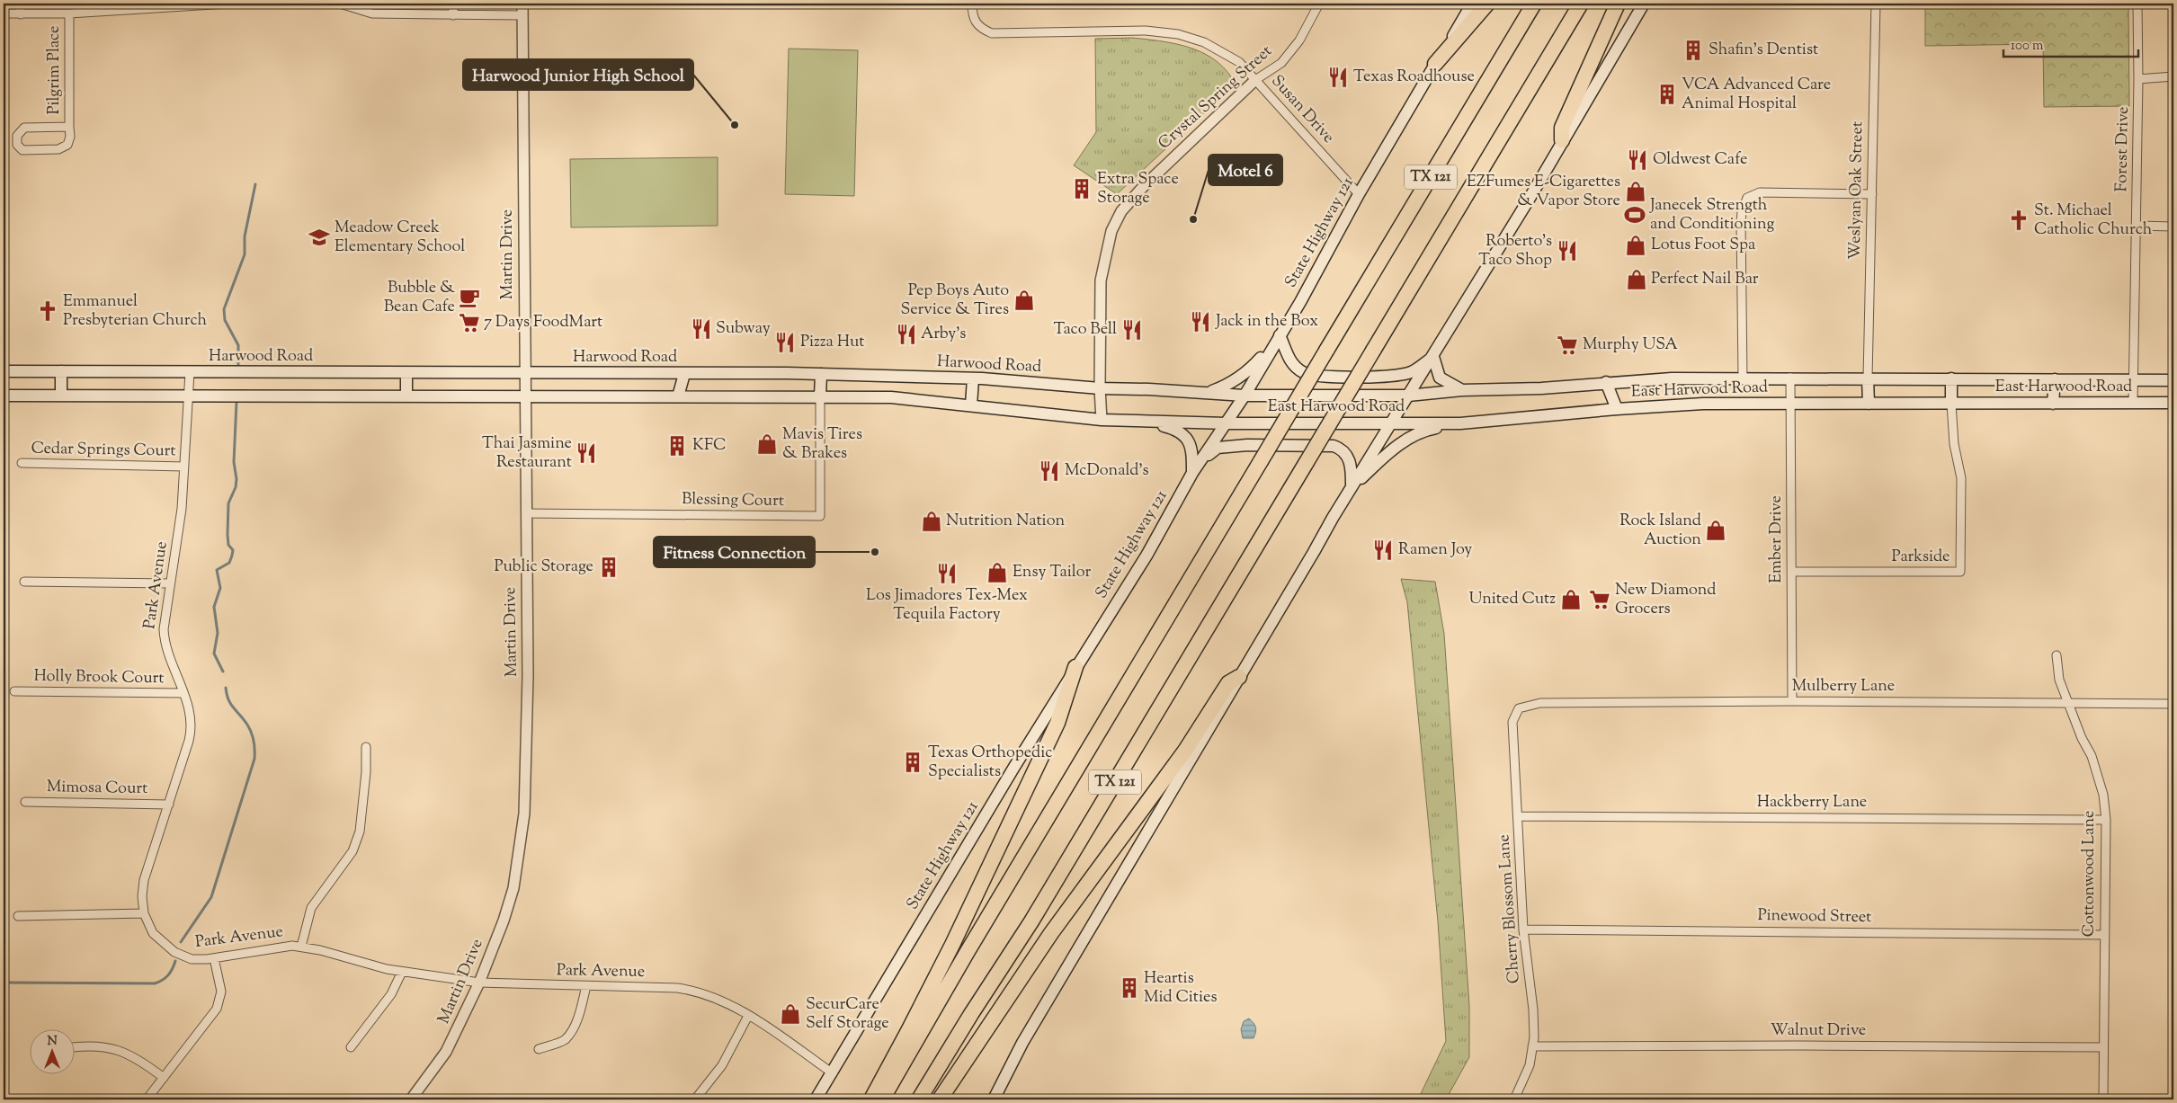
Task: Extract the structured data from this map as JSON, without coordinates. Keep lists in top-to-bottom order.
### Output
{
  "streets": {
    "highway": ["TX 121"],
    "main road": ["State Highway 121", "Harwood Road", "East Harwood Road"],
    "street": [
      "Pilgrim Place",
      "Crystal Spring Street",
      "Susan Drive",
      "Forest Drive",
      "Weslyan Oak Street",
      "Martin Drive",
      "Cedar Springs Court",
      "Blessing Court",
      "Ember Drive",
      "Parkside",
      "Park Avenue",
      "Holly Brook Court",
      "Mulberry Lane",
      "Mimosa Court",
      "Hackberry Lane",
      "Cottonwood Lane",
      "Cherry Blossom Lane",
      "Pinewood Street",
      "Walnut Drive"
    ]
  },
  "crossings": [
    ["Crystal Spring Street", "Susan Drive"],
    ["Crystal Spring Street", "Harwood Road"],
    ["Susan Drive", "State Highway 121"],
    ["Forest Drive", "East Harwood Road"],
    ["Weslyan Oak Street", "East Harwood Road"],
    ["State Highway 121", "Harwood Road"],
    ["State Highway 121", "East Harwood Road"],
    ["State Highway 121", "Park Avenue"],
    ["Martin Drive", "Harwood Road"],
    ["Martin Drive", "Blessing Court"],
    ["Martin Drive", "Park Avenue"],
    ["Harwood Road", "East Harwood Road"],
    ["Harwood Road", "Park Avenue"],
    ["East Harwood Road", "Ember Drive"],
    ["East Harwood Road", "Parkside"],
    ["Cedar Springs Court", "Park Avenue"],
    ["Ember Drive", "Parkside"],
    ["Ember Drive", "Mulberry Lane"],
    ["Park Avenue", "Holly Brook Court"],
    ["Park Avenue", "Mimosa Court"],
    ["Mulberry Lane", "Cottonwood Lane"],
    ["Mulberry Lane", "Cherry Blossom Lane"],
    ["Hackberry Lane", "Cottonwood Lane"],
    ["Hackberry Lane", "Cherry Blossom Lane"],
    ["Cottonwood Lane", "Pinewood Street"],
    ["Cottonwood Lane", "Walnut Drive"],
    ["Cherry Blossom Lane", "Pinewood Street"],
    ["Cherry Blossom Lane", "Walnut Drive"]
  ],
  "places": {
    "building": [
      "Shafin's Dentist",
      "VCA Advanced Care Animal Hospital",
      "Extra Space Storage",
      "KFC",
      "Public Storage",
      "Texas Orthopedic Specialists",
      "Heartis Mid Cities"
    ],
    "restaurant": [
      "Texas Roadhouse",
      "Oldwest Cafe",
      "Roberto's Taco Shop",
      "Jack in the Box",
      "Subway",
      "Taco Bell",
      "Arby's",
      "Pizza Hut",
      "Thai Jasmine Restaurant",
      "McDonald's",
      "Ramen Joy",
      "Los Jimadores Tex-Mex Tequila Factory"
    ],
    "other": ["Harwood Junior High School", "Motel 6", "Fitness Connection"],
    "shop": [
      "EZFumes E-Cigarettes & Vapor Store",
      "Lotus Foot Spa",
      "Perfect Nail Bar",
      "Pep Boys Auto Service & Tires",
      "Mavis Tires & Brakes",
      "Nutrition Nation",
      "Rock Island Auction",
      "Ensy Tailor",
      "United Cutz",
      "SecurCare Self Storage"
    ],
    "sports": ["Janecek Strength and Conditioning"],
    "church": ["St. Michael Catholic Church", "Emmanuel Presbyterian Church"],
    "school or university": ["Meadow Creek Elementary School"],
    "cafe": ["Bubble & Bean Cafe"],
    "supermarket": ["7 Days FoodMart", "Murphy USA", "New Diamond Grocers"]
  },
  "scale_bar": "100 m",
  "north": "top"
}
